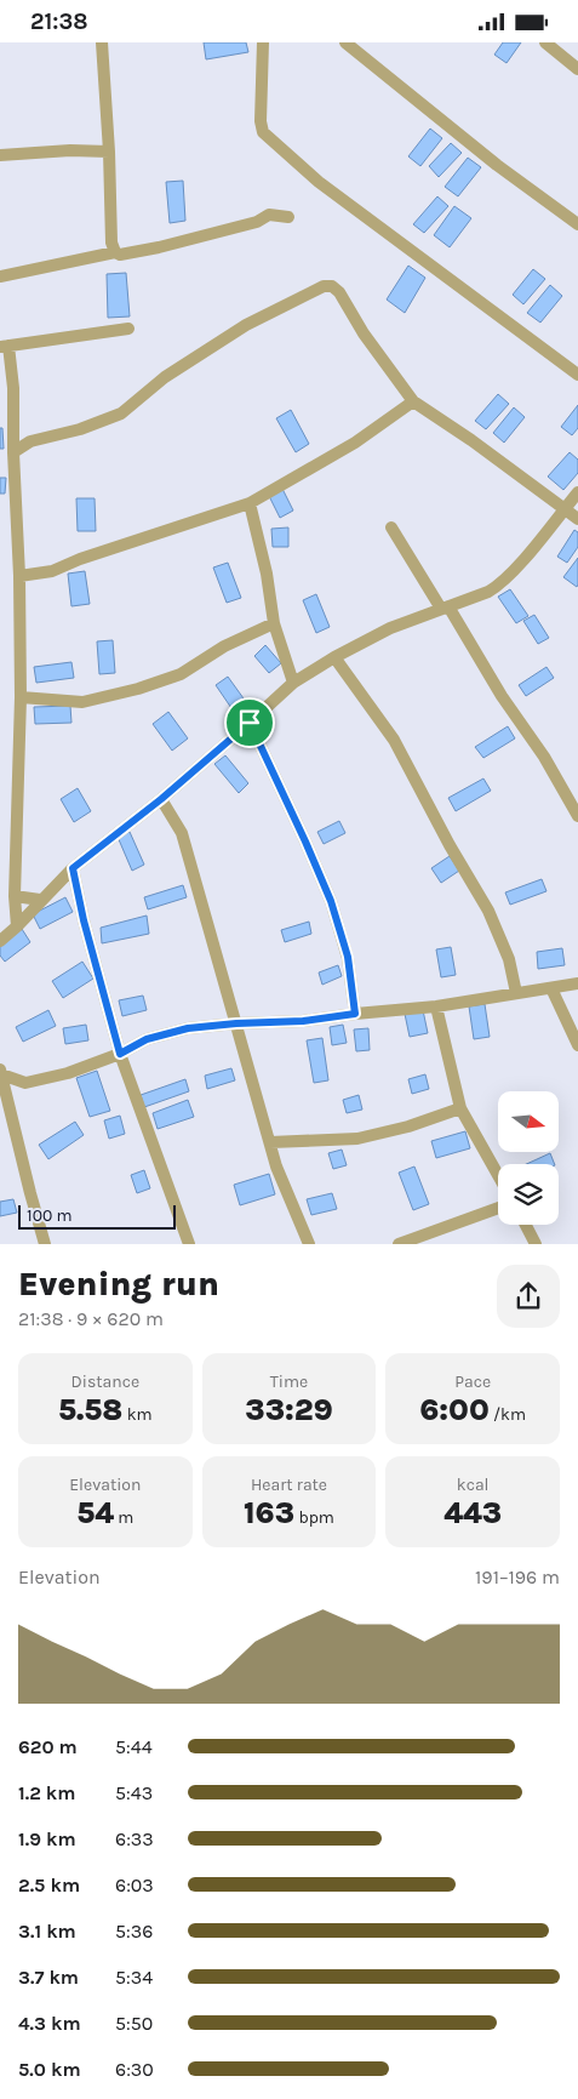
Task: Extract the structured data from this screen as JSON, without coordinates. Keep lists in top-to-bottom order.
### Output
{
  "scale_bar": "100 m",
  "north": "right",
  "page": {
    "status": "21:38",
    "scale": "100 m",
    "heading": ["Evening run", "21:38 · 9 × 620 m"],
    "stats": [
      ["Distance", "5.58 km"],
      ["Time", "33:29"],
      ["Pace", "6:00 /km"],
      ["Elevation", "54 m"],
      ["Heart rate", "163 bpm"],
      ["kcal", "443"]
    ],
    "chart": ["Elevation", "191–196 m"],
    "list": [
      {
        "name": "620 m",
        "note": "5:44"
      },
      {
        "name": "1.2 km",
        "note": "5:43"
      },
      {
        "name": "1.9 km",
        "note": "6:33"
      },
      {
        "name": "2.5 km",
        "note": "6:03"
      },
      {
        "name": "3.1 km",
        "note": "5:36"
      },
      {
        "name": "3.7 km",
        "note": "5:34"
      },
      {
        "name": "4.3 km",
        "note": "5:50"
      },
      {
        "name": "5.0 km",
        "note": "6:30"
      }
    ]
  }
}
